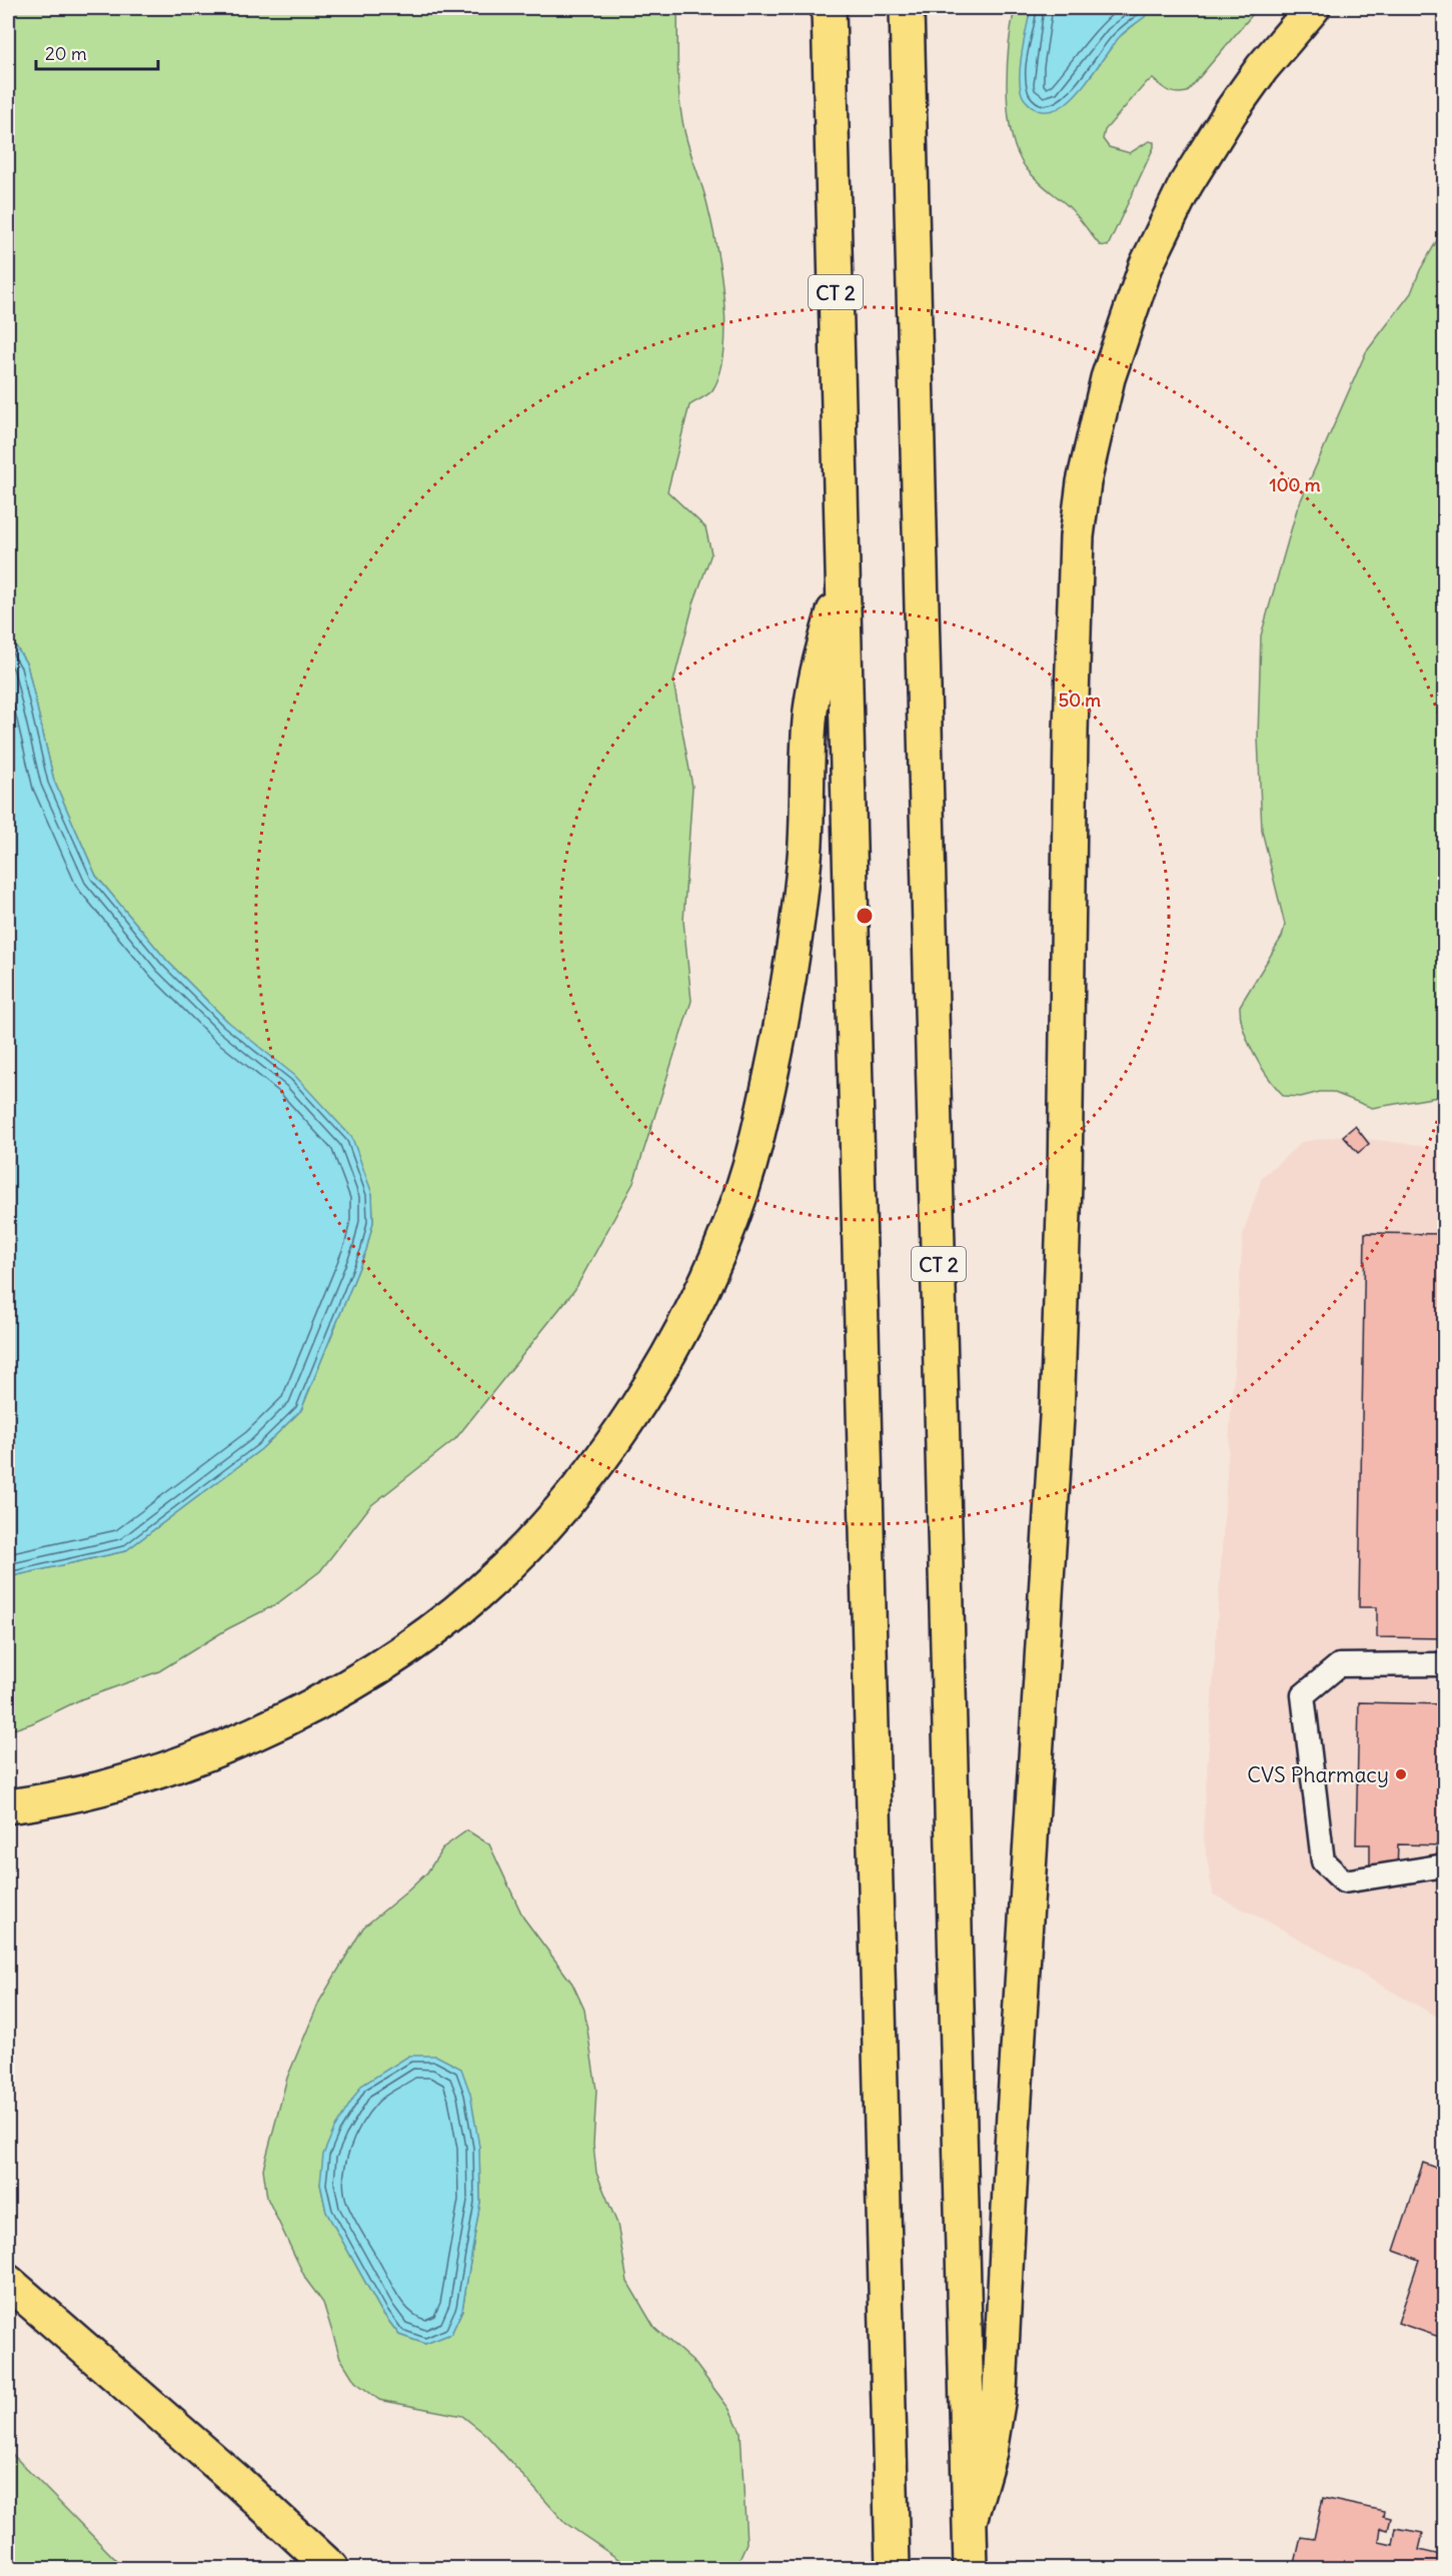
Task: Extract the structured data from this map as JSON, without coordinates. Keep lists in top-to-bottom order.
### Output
{
  "streets": {
    "highway": ["CT 2"]
  },
  "places": ["CVS Pharmacy"],
  "scale_bar": "20 m",
  "rings": ["100 m", "50 m"]
}
